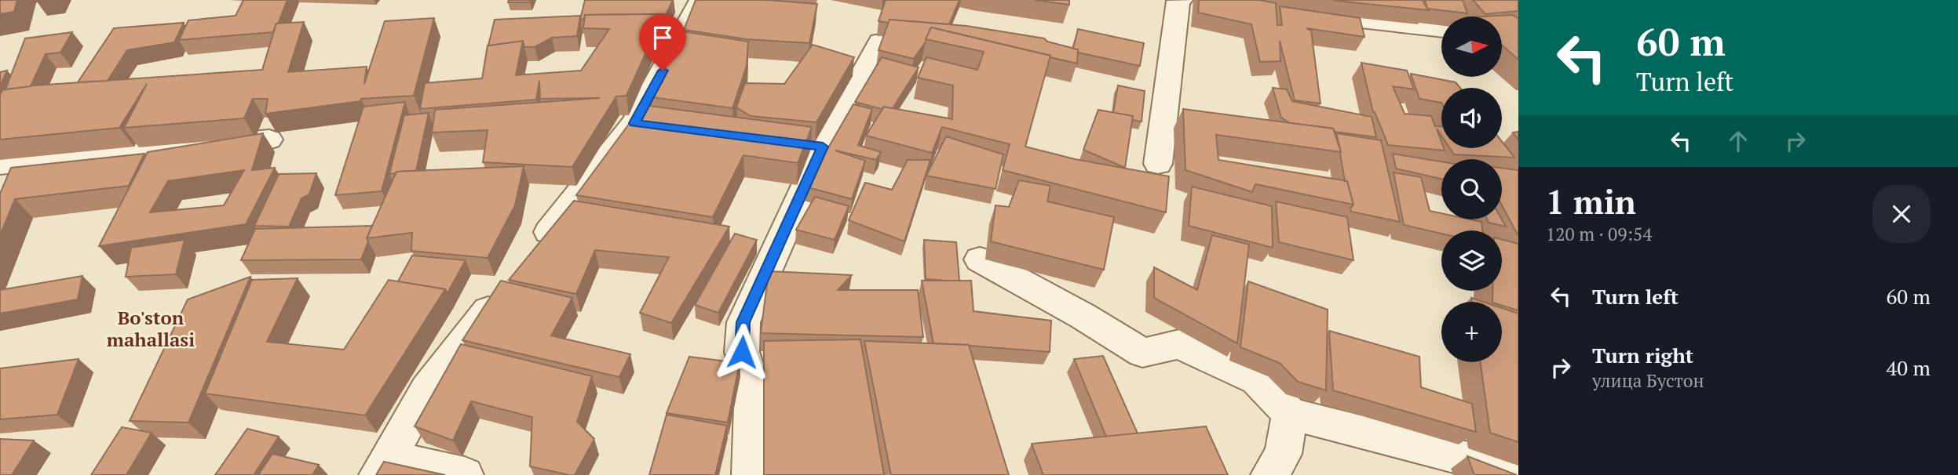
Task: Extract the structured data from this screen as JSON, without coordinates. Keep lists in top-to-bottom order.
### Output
{
  "districts": ["Bo'ston mahallasi"],
  "north": "right",
  "page": {
    "turn": ["60 m", "Turn left"],
    "map_buttons": "+",
    "heading": ["1 min", "120 m · 09:54"],
    "list": [
      {
        "name": "Turn left",
        "value": "60 m"
      },
      {
        "name": "Turn right",
        "note": "улица Бустон",
        "value": "40 m"
      }
    ]
  }
}
